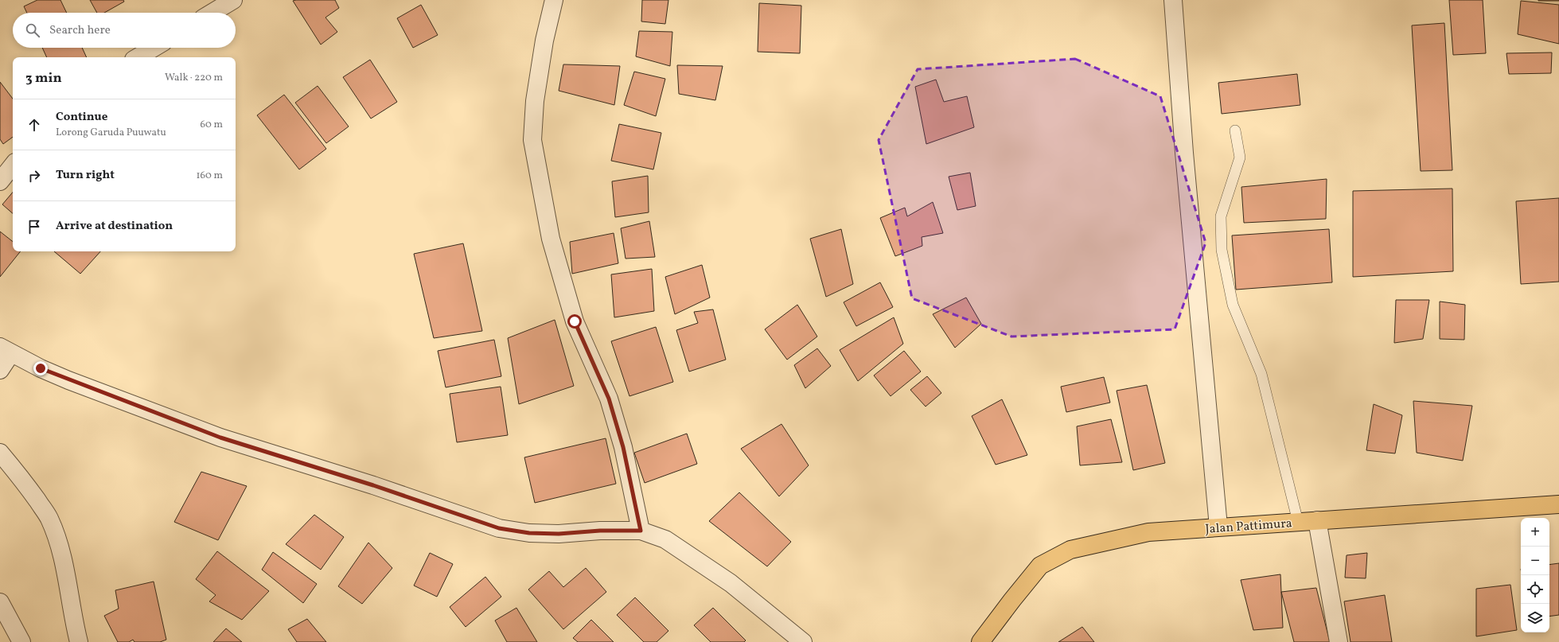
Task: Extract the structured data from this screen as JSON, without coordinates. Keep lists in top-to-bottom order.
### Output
{
  "streets": {
    "highway": ["Jalan Pattimura"]
  },
  "page": {
    "search": "Search here",
    "heading": ["3 min", "Walk · 220 m"],
    "list": [
      ["Continue", "Lorong Garuda Puuwatu", "60 m"],
      ["Turn right", "160 m"],
      "Arrive at destination"
    ],
    "map_buttons": ["+", "−"]
  }
}
